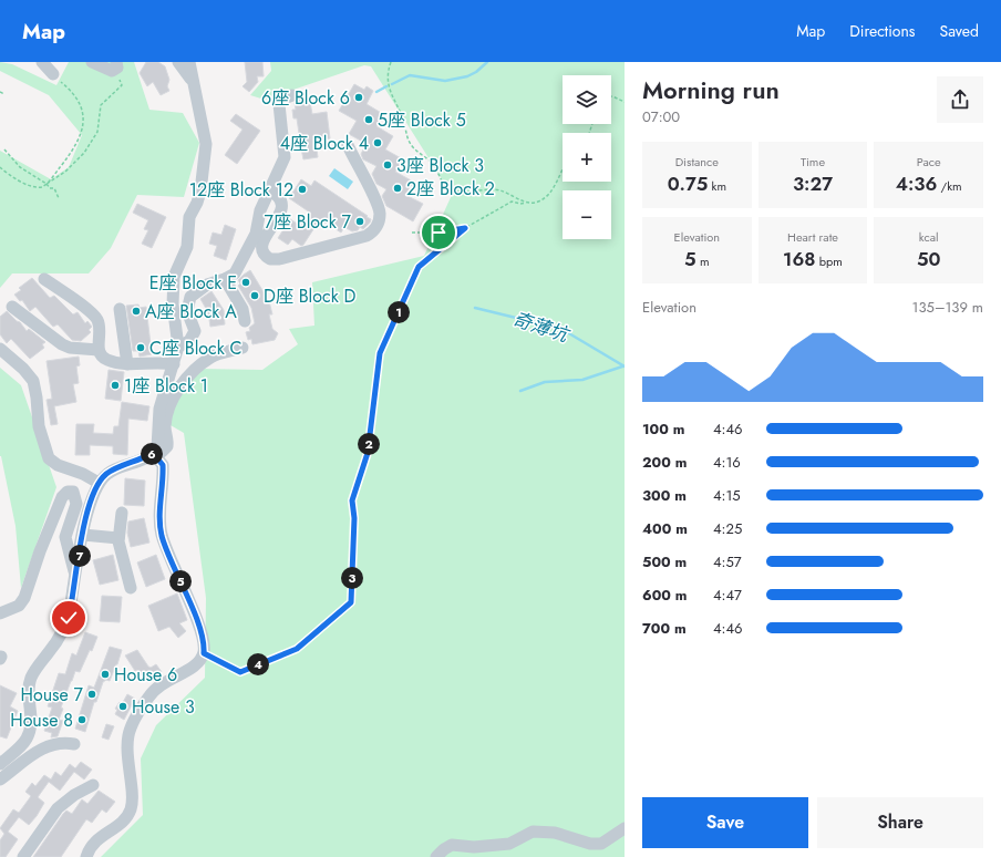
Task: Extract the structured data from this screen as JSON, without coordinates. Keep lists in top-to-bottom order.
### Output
{
  "water": ["奇薄坑"],
  "places": [
    "6座 Block 6",
    "5座 Block 5",
    "4座 Block 4",
    "3座 Block 3",
    "2座 Block 2",
    "12座 Block 12",
    "7座 Block 7",
    "E座 Block E",
    "D座 Block D",
    "A座 Block A",
    "C座 Block C",
    "1座 Block 1",
    "House 6",
    "House 7",
    "House 3",
    "House 8"
  ],
  "page": {
    "header": "Map",
    "nav": ["Map", "Directions", "Saved"],
    "heading": ["Morning run", "07:00"],
    "map_buttons": ["+", "−"],
    "stats": [
      ["Distance", "0.75 km"],
      ["Time", "3:27"],
      ["Pace", "4:36 /km"],
      ["Elevation", "5 m"],
      ["Heart rate", "168 bpm"],
      ["kcal", "50"]
    ],
    "chart": ["Elevation", "135–139 m"],
    "pins": [
      "1",
      "2",
      "6",
      "7",
      "3",
      "5",
      "4"
    ],
    "list": [
      {
        "name": "100 m",
        "note": "4:46"
      },
      {
        "name": "200 m",
        "note": "4:16"
      },
      {
        "name": "300 m",
        "note": "4:15"
      },
      {
        "name": "400 m",
        "note": "4:25"
      },
      {
        "name": "500 m",
        "note": "4:57"
      },
      {
        "name": "600 m",
        "note": "4:47"
      },
      {
        "name": "700 m",
        "note": "4:46"
      }
    ],
    "buttons": ["Save", "Share"]
  }
}
